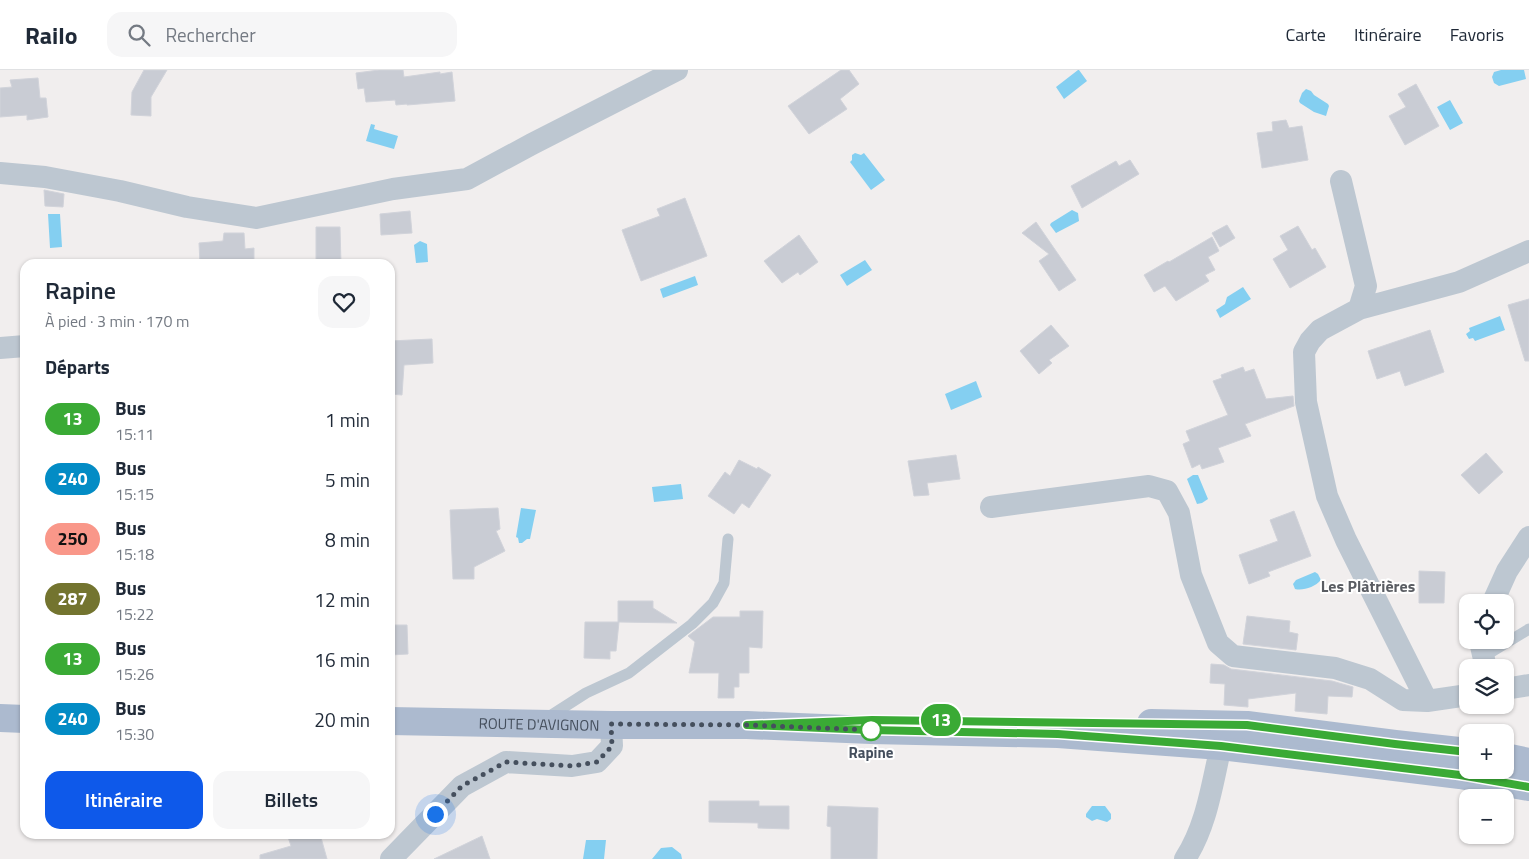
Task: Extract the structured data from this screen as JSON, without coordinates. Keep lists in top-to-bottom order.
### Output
{
  "streets": {
    "main road": ["ROUTE D'AVIGNON"]
  },
  "districts": ["Les Plâtrières"],
  "places": ["Rapine"],
  "lines": ["bus line 13"],
  "page": {
    "header": "Railo",
    "search": "Rechercher",
    "nav": ["Carte", "Itinéraire", "Favoris"],
    "on_map": "13",
    "heading": [
      ["Rapine", "À pied · 3 min · 170 m"],
      "Départs"
    ],
    "list": [
      {
        "mark": "13",
        "name": "Bus",
        "note": "15:11",
        "value": "1 min"
      },
      {
        "mark": "240",
        "name": "Bus",
        "note": "15:15",
        "value": "5 min"
      },
      {
        "mark": "250",
        "name": "Bus",
        "note": "15:18",
        "value": "8 min"
      },
      {
        "mark": "287",
        "name": "Bus",
        "note": "15:22",
        "value": "12 min"
      },
      {
        "mark": "13",
        "name": "Bus",
        "note": "15:26",
        "value": "16 min"
      },
      {
        "mark": "240",
        "name": "Bus",
        "note": "15:30",
        "value": "20 min"
      }
    ],
    "map_buttons": ["+", "−"],
    "buttons": ["Itinéraire", "Billets"]
  }
}
